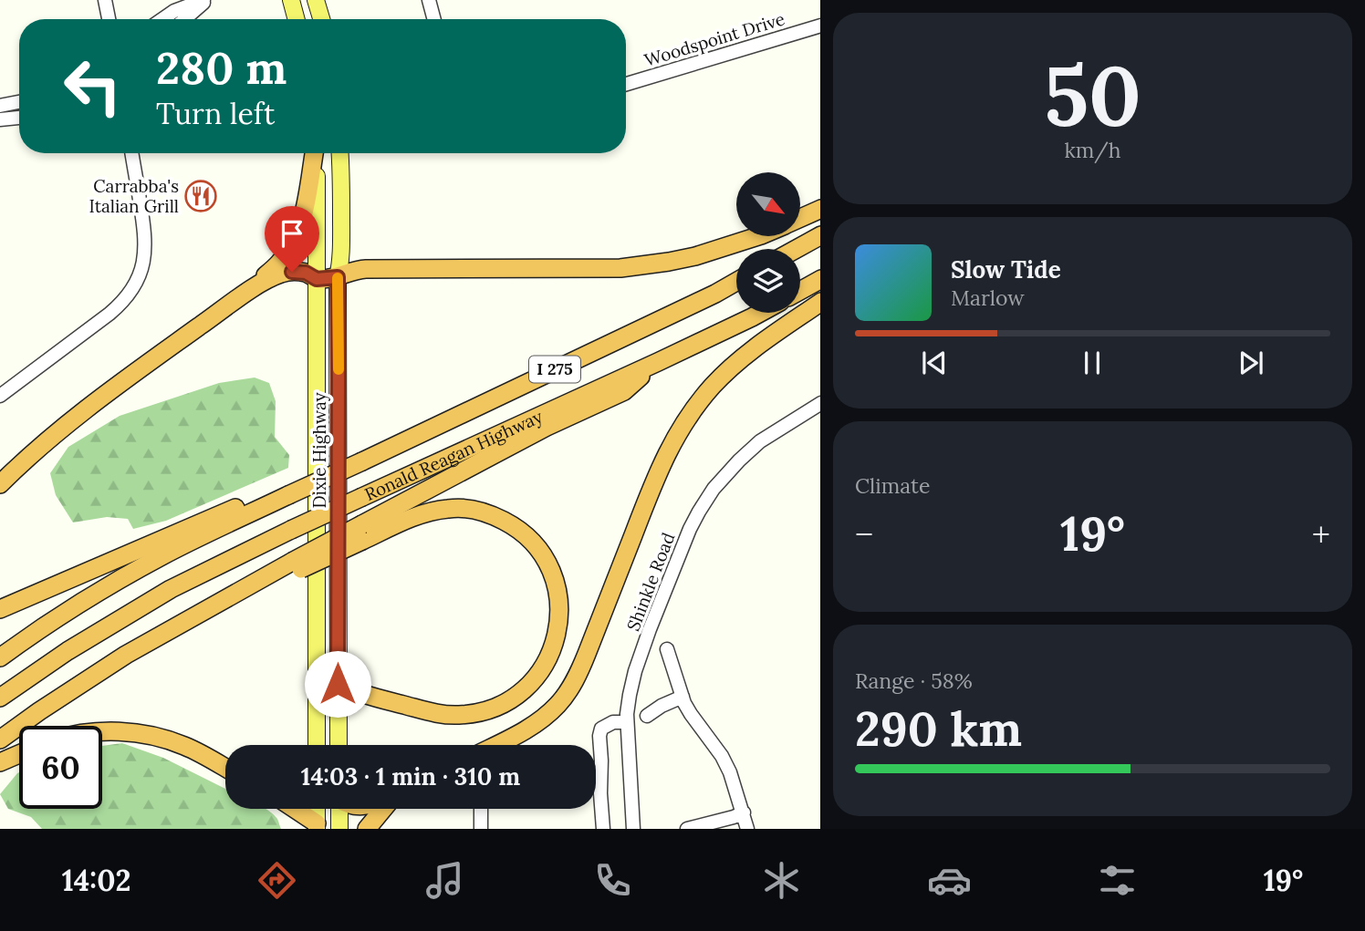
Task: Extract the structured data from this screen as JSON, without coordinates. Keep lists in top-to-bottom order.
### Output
{
  "streets": {
    "highway": ["I 275", "Ronald Reagan Highway"],
    "main road": ["Dixie Highway"],
    "street": ["Woodspoint Drive", "Shinkle Road"]
  },
  "places": {
    "restaurant": ["Carrabba's Italian Grill"]
  },
  "north": "bottom right",
  "page": {
    "tile": [
      ["50", "km/h"],
      "Climate",
      ["Range · 58%", "290 km"]
    ],
    "turn": ["280 m", "Turn left"],
    "song": ["Slow Tide", "Marlow"],
    "heat": ["−", "19°", "+"],
    "limit": "60",
    "trip": "14:03 · 1 min · 310 m",
    "tabs": ["14:02", "19°"]
  }
}
